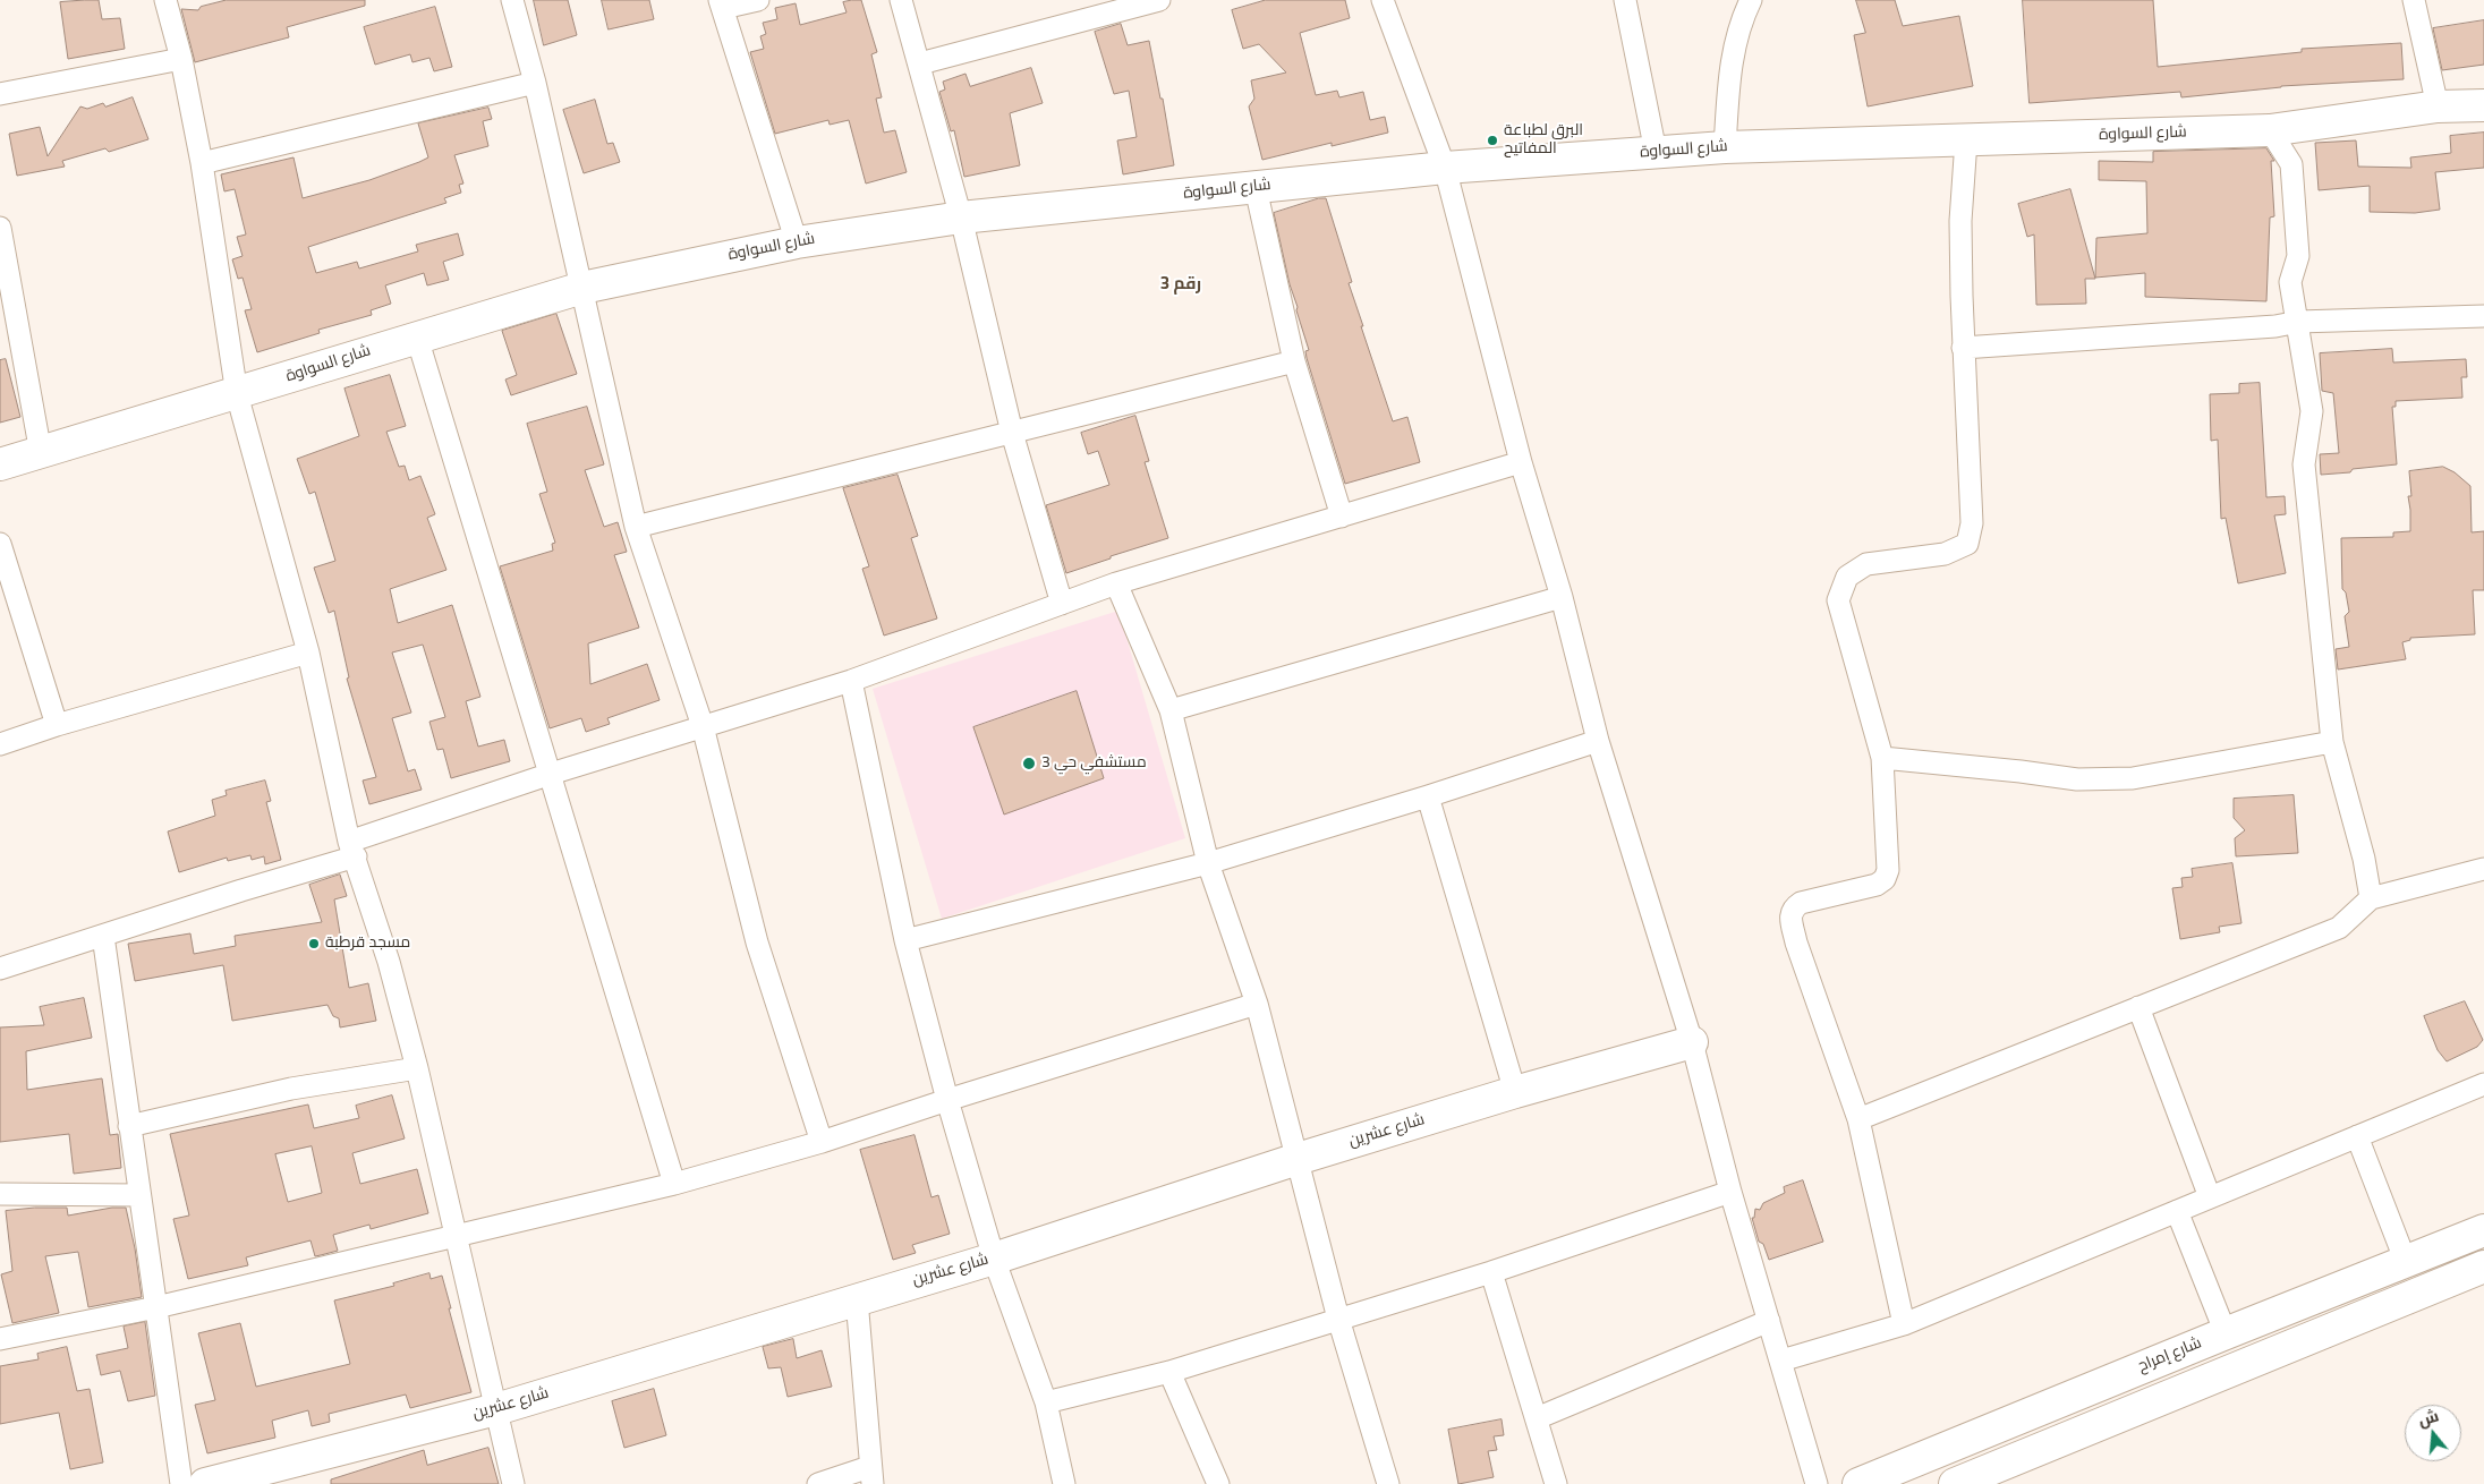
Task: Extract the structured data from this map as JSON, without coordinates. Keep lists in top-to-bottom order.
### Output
{
  "streets": {
    "street": ["شارع السواوة", "شارع عشرين", "شارع إمراح"]
  },
  "districts": ["رقم 3"],
  "places": ["البرق لطباعة المفاتيح", "مستشفي حي 3", "مسجد قرطبة"],
  "north": "top"
}
